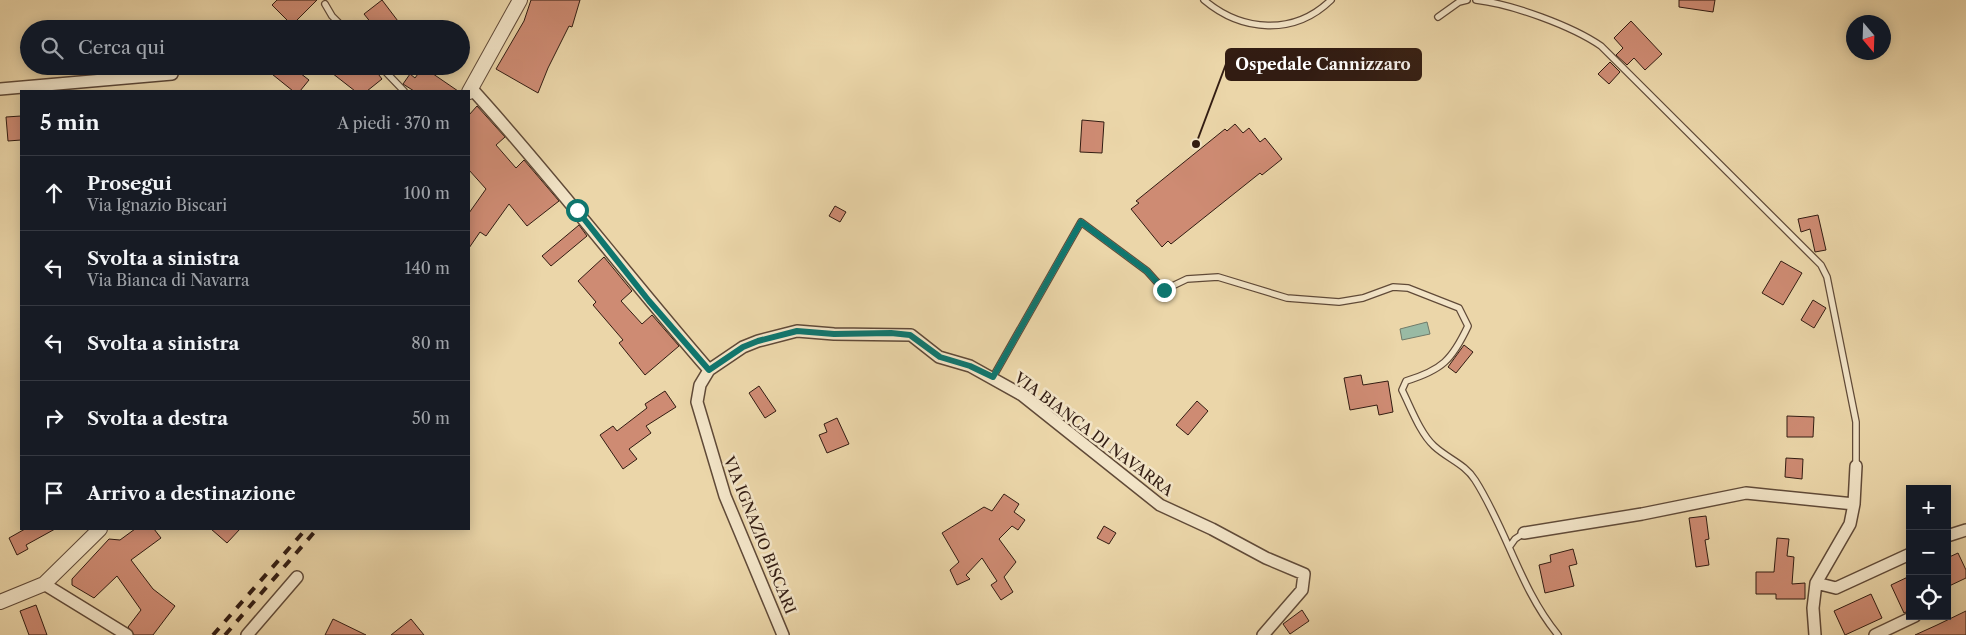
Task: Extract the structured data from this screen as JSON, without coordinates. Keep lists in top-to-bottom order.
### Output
{
  "streets": {
    "street": ["VIA BIANCA DI NAVARRA", "VIA IGNAZIO BISCARI"]
  },
  "crossings": [
    ["VIA BIANCA DI NAVARRA", "VIA IGNAZIO BISCARI"]
  ],
  "places": ["Ospedale Cannizzaro"],
  "north": "bottom",
  "page": {
    "search": "Cerca qui",
    "heading": ["5 min", "A piedi · 370 m"],
    "list": [
      ["Prosegui", "Via Ignazio Biscari", "100 m"],
      ["Svolta a sinistra", "Via Bianca di Navarra", "140 m"],
      ["Svolta a sinistra", "80 m"],
      ["Svolta a destra", "50 m"],
      "Arrivo a destinazione"
    ],
    "map_buttons": ["+", "−"]
  }
}
